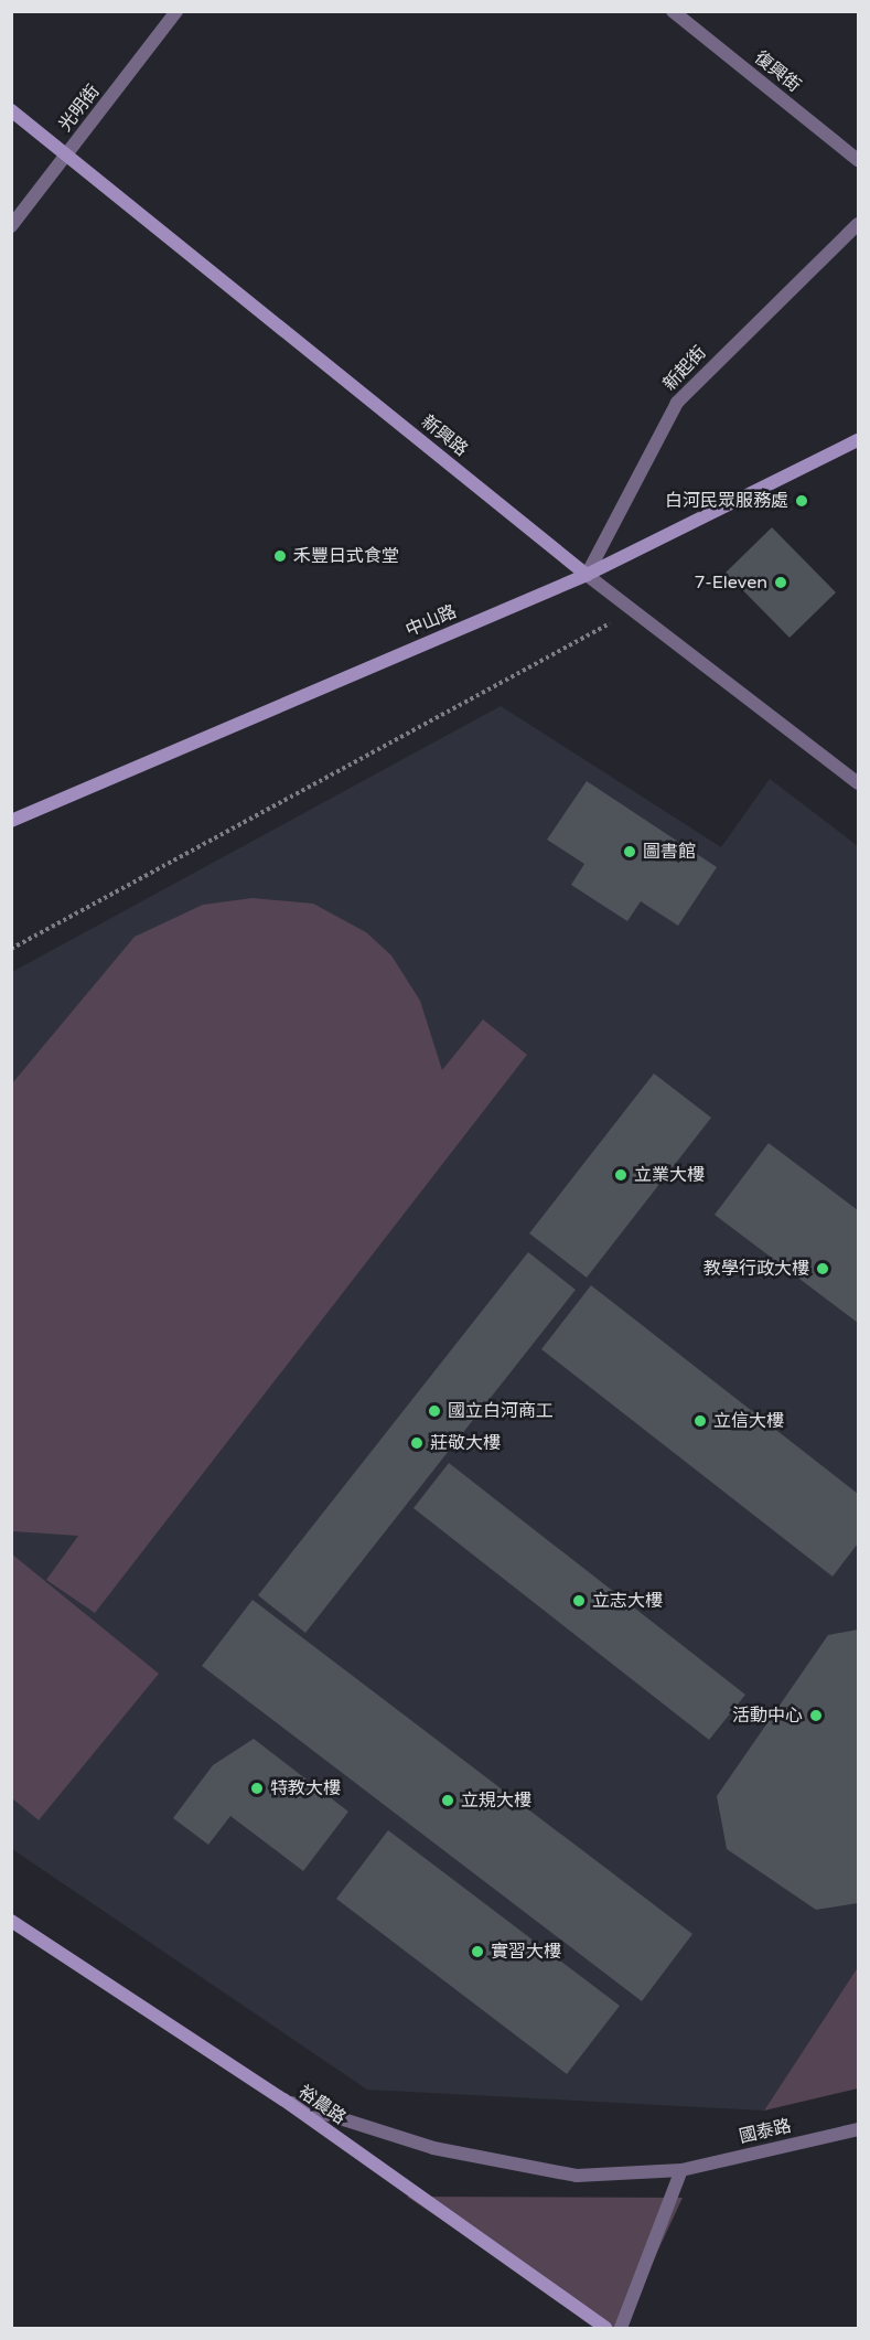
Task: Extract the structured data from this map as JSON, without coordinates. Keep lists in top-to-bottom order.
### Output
{
  "streets": {
    "street": [
      "復興街",
      "光明街",
      "新起街",
      "新興路",
      "中山路",
      "裕農路",
      "國泰路"
    ]
  },
  "crossings": [
    ["光明街", "新興路"],
    ["新起街", "新興路"],
    ["新起街", "中山路"],
    ["新興路", "中山路"],
    ["裕農路", "國泰路"]
  ],
  "places": [
    "白河民眾服務處",
    "禾豐日式食堂",
    "7-Eleven",
    "圖書館",
    "立業大樓",
    "教學行政大樓",
    "國立白河商工",
    "立信大樓",
    "莊敬大樓",
    "立志大樓",
    "活動中心",
    "特教大樓",
    "立規大樓",
    "實習大樓"
  ]
}
